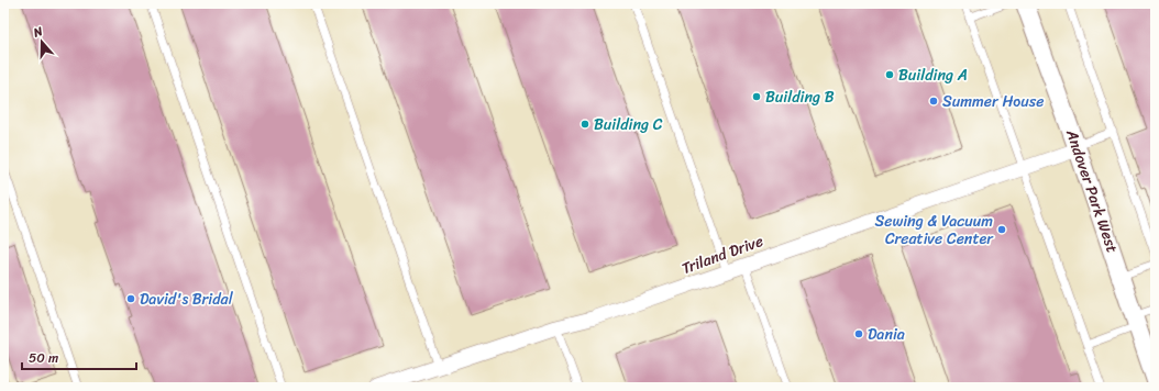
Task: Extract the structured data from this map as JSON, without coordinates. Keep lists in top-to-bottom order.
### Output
{
  "streets": {
    "street": ["Andover Park West", "Triland Drive"]
  },
  "crossings": [
    ["Andover Park West", "Triland Drive"]
  ],
  "places": [
    "Building A",
    "Building B",
    "Summer House",
    "Building C",
    "Sewing & Vacuum Creative Center",
    "David's Bridal",
    "Dania"
  ],
  "scale_bar": "50 m",
  "north": "top"
}
